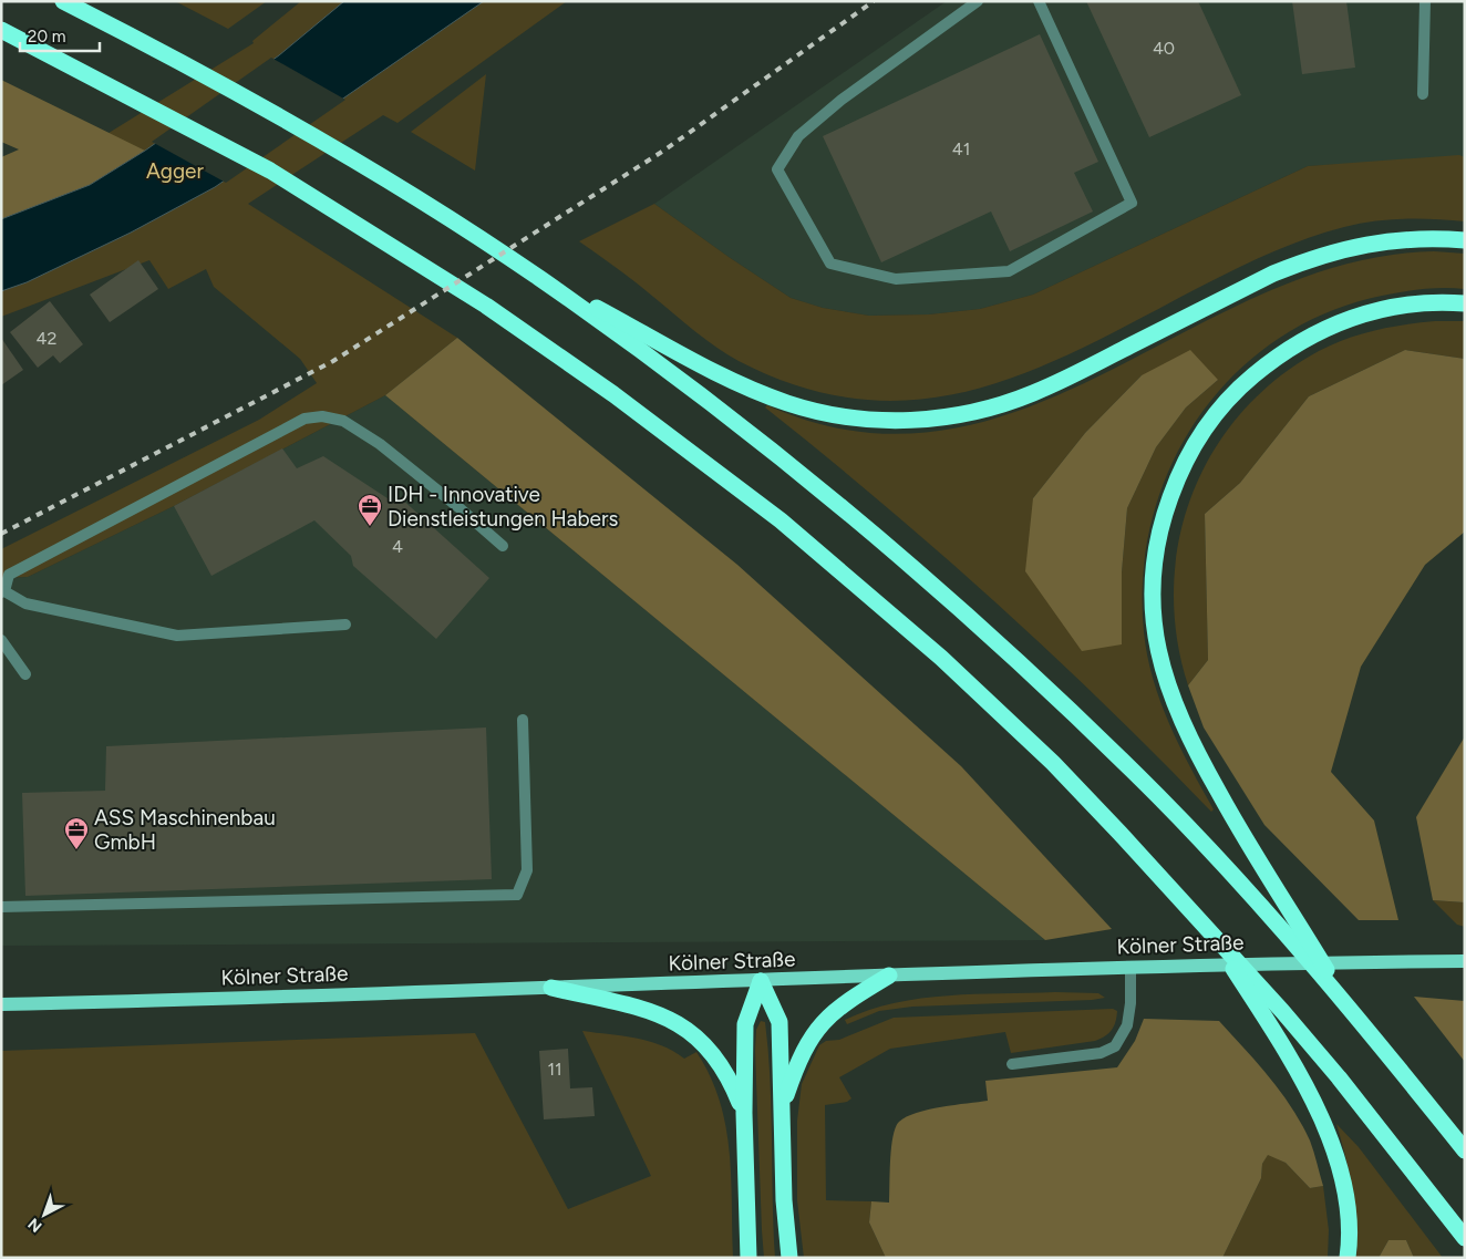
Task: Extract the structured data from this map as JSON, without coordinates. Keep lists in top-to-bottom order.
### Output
{
  "streets": {
    "main road": ["Kölner Straße"]
  },
  "parks": ["Agger"],
  "places": {
    "office": ["IDH - Innovative Dienstleistungen Habers", "ASS Maschinenbau GmbH"]
  },
  "house_numbers": [
    "40",
    "41",
    "42",
    "4",
    "11"
  ],
  "scale_bar": "20 m",
  "north": "bottom left"
}
